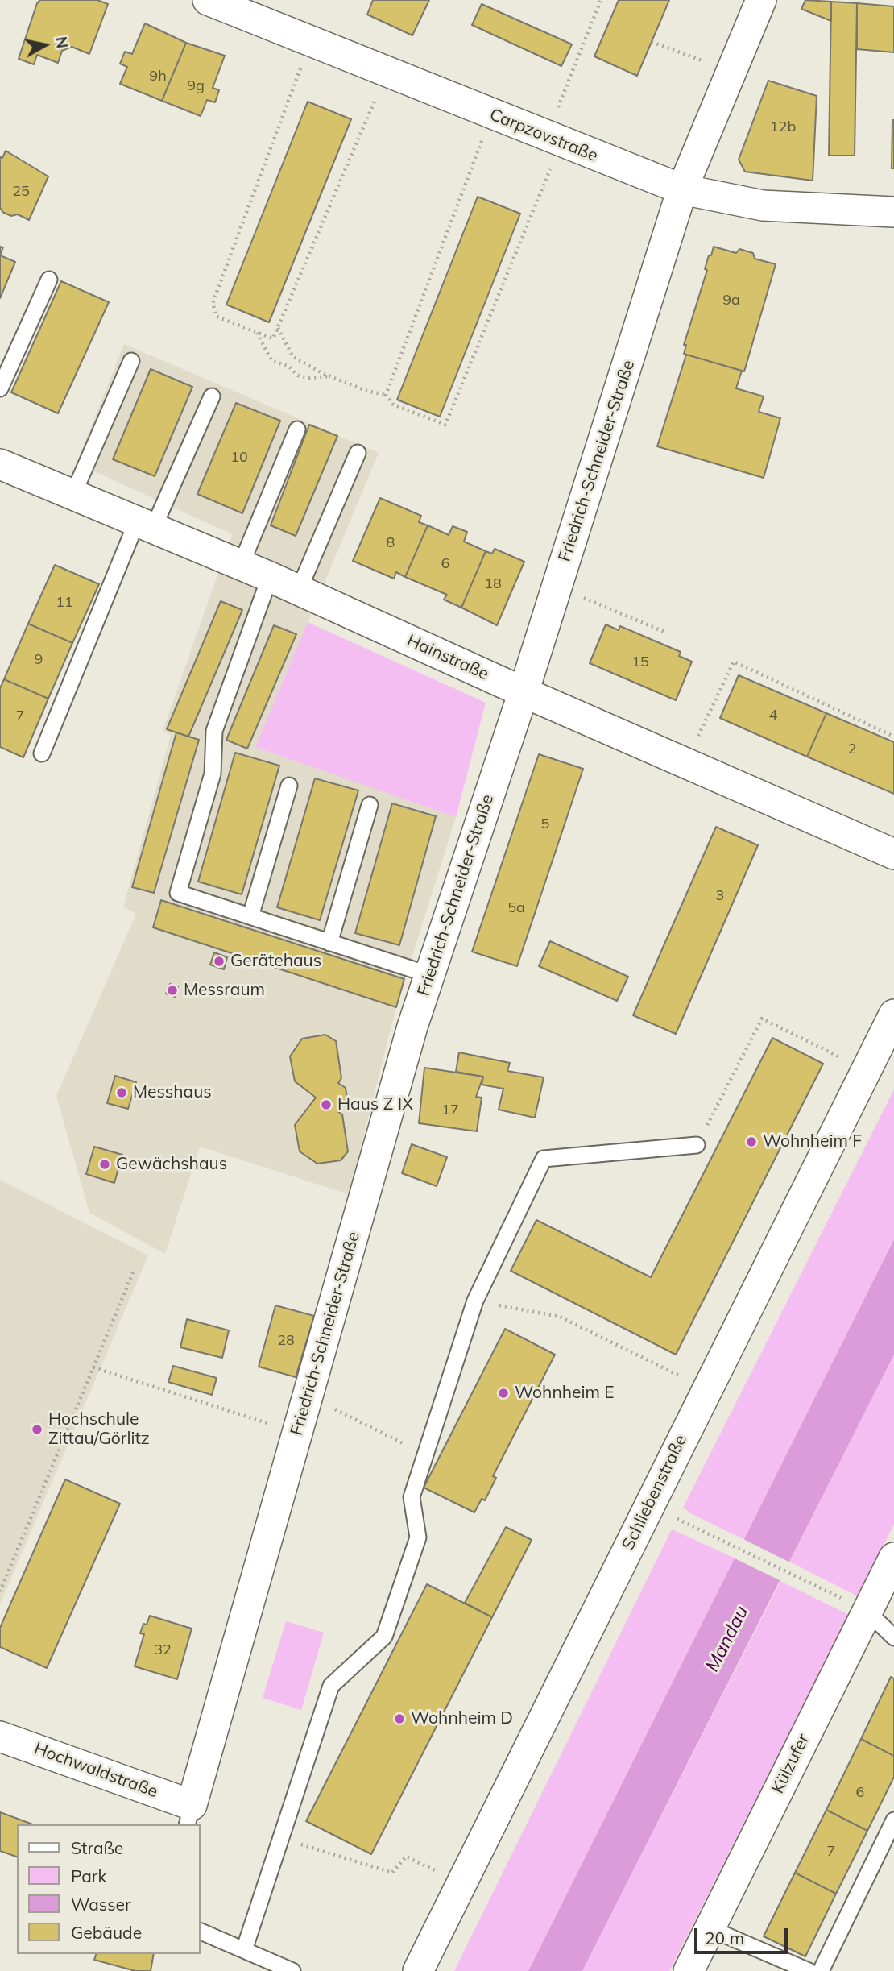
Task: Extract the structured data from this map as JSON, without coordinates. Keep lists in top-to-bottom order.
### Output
{
  "streets": {
    "street": [
      "Carpzovstraße",
      "Friedrich-Schneider-Straße",
      "Hainstraße",
      "Schliebenstraße",
      "Külzufer",
      "Hochwaldstraße"
    ]
  },
  "crossings": [
    ["Carpzovstraße", "Friedrich-Schneider-Straße"],
    ["Friedrich-Schneider-Straße", "Hainstraße"],
    ["Friedrich-Schneider-Straße", "Hochwaldstraße"]
  ],
  "water": ["Mandau"],
  "places": [
    "Gerätehaus",
    "Messraum",
    "Messhaus",
    "Haus Z IX",
    "Wohnheim F",
    "Gewächshaus",
    "Wohnheim E",
    "Hochschule Zittau/Görlitz",
    "Wohnheim D"
  ],
  "house_numbers": [
    "9h",
    "9g",
    "12b",
    "25",
    "9a",
    "10",
    "8",
    "6",
    "18",
    "11",
    "9",
    "15",
    "4",
    "7",
    "2",
    "5",
    "3",
    "5a",
    "17",
    "28",
    "32",
    "6",
    "7"
  ],
  "legend": [
    "Straße",
    "Park",
    "Wasser",
    "Gebäude"
  ],
  "scale_bar": "20 m",
  "north": "right"
}
